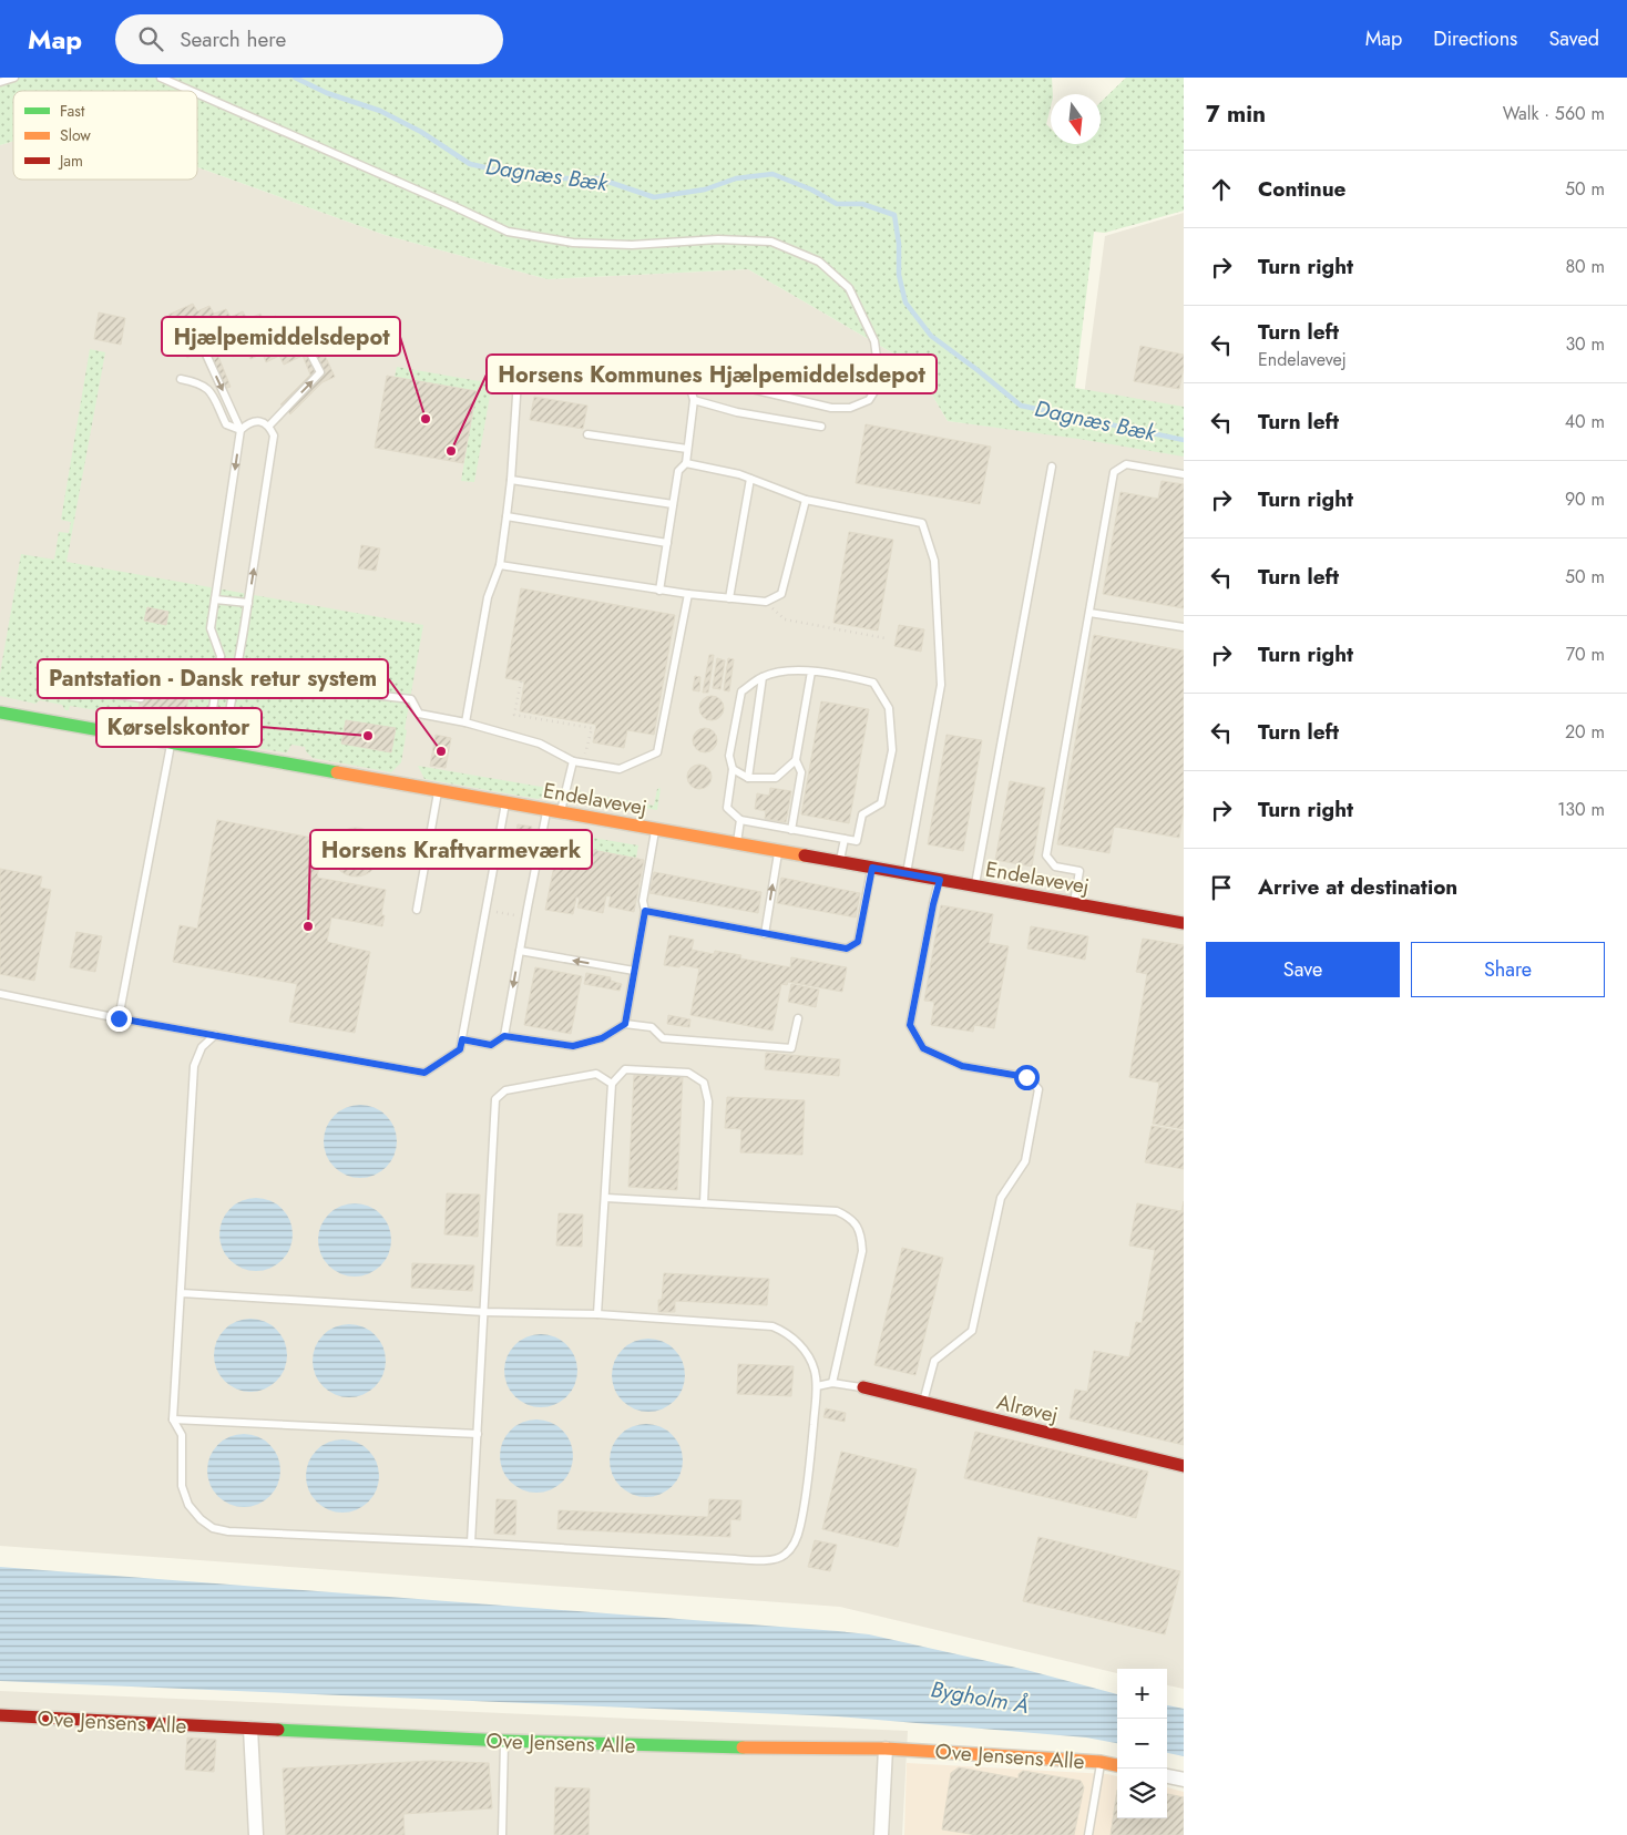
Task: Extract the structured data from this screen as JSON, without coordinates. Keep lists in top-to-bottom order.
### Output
{
  "streets": {
    "street": ["Endelavevej", "Alrøvej", "Ove Jensens Alle"]
  },
  "water": ["Dagnæs Bæk", "Bygholm Å"],
  "places": [
    "Hjælpemiddelsdepot",
    "Horsens Kommunes Hjælpemiddelsdepot",
    "Kørselskontor",
    "Pantstation - Dansk retur system",
    "Horsens Kraftvarmeværk"
  ],
  "legend": ["Fast", "Slow", "Jam"],
  "north": "bottom",
  "page": {
    "header": "Map",
    "search": "Search here",
    "nav": ["Map", "Directions", "Saved"],
    "heading": ["7 min", "Walk · 560 m"],
    "list": [
      ["Continue", "50 m"],
      ["Turn right", "80 m"],
      ["Turn left", "Endelavevej", "30 m"],
      ["Turn left", "40 m"],
      ["Turn right", "90 m"],
      ["Turn left", "50 m"],
      ["Turn right", "70 m"],
      ["Turn left", "20 m"],
      ["Turn right", "130 m"],
      "Arrive at destination"
    ],
    "buttons": ["Save", "Share"],
    "map_buttons": ["+", "−"]
  }
}
